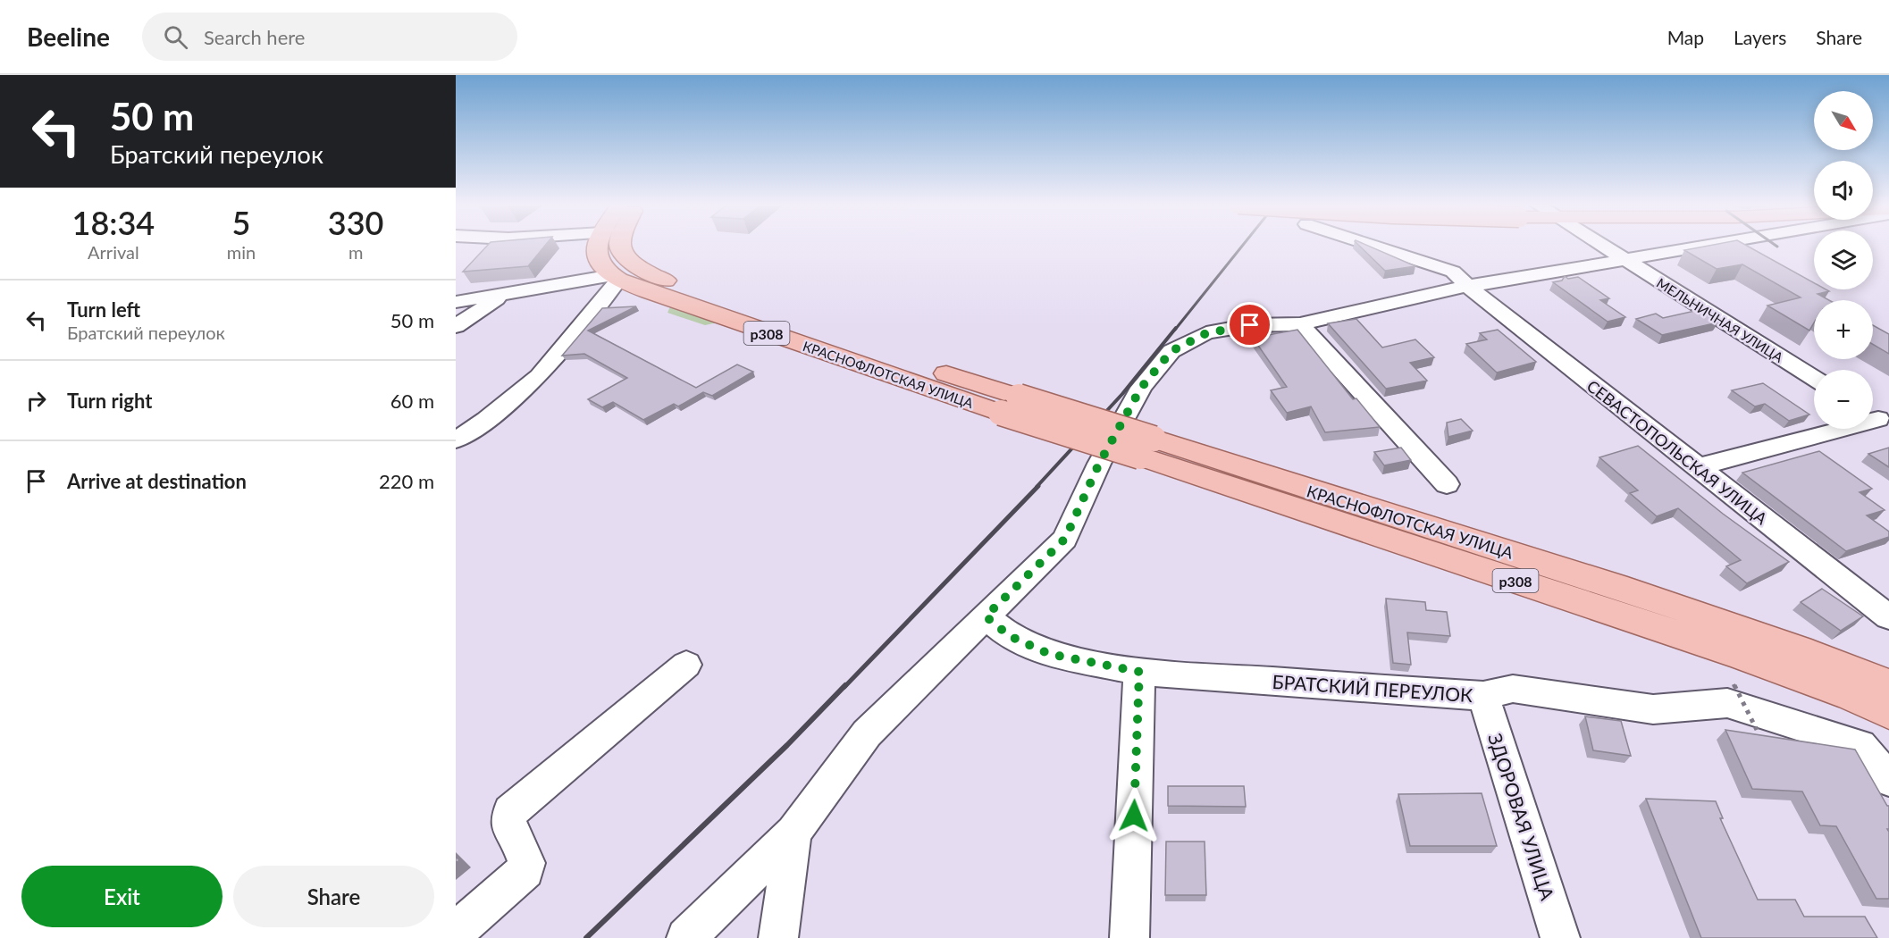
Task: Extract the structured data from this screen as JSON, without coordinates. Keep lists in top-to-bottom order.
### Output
{
  "streets": {
    "main road": ["p308", "КРАСНОФЛОТСКАЯ УЛИЦА"],
    "street": [
      "МЕЛЬНИЧНАЯ УЛИЦА",
      "СЕВАСТОПОЛЬСКАЯ УЛИЦА",
      "БРАТСКИЙ ПЕРЕУЛОК",
      "ЗДОРОВАЯ УЛИЦА"
    ]
  },
  "crossings": [
    ["БРАТСКИЙ ПЕРЕУЛОК", "ЗДОРОВАЯ УЛИЦА"]
  ],
  "north": "bottom right",
  "page": {
    "header": "Beeline",
    "search": "Search here",
    "nav": ["Map", "Layers", "Share"],
    "turn": ["50 m", "Братский переулок"],
    "map_buttons": ["+", "−"],
    "eta": [
      "18:34",
      "Arrival",
      "5",
      "min",
      "330",
      "m"
    ],
    "list": [
      {
        "name": "Turn left",
        "note": "Братский переулок",
        "value": "50 m"
      },
      {
        "name": "Turn right",
        "value": "60 m"
      },
      {
        "name": "Arrive at destination",
        "value": "220 m"
      }
    ],
    "buttons": ["Exit", "Share"]
  }
}
